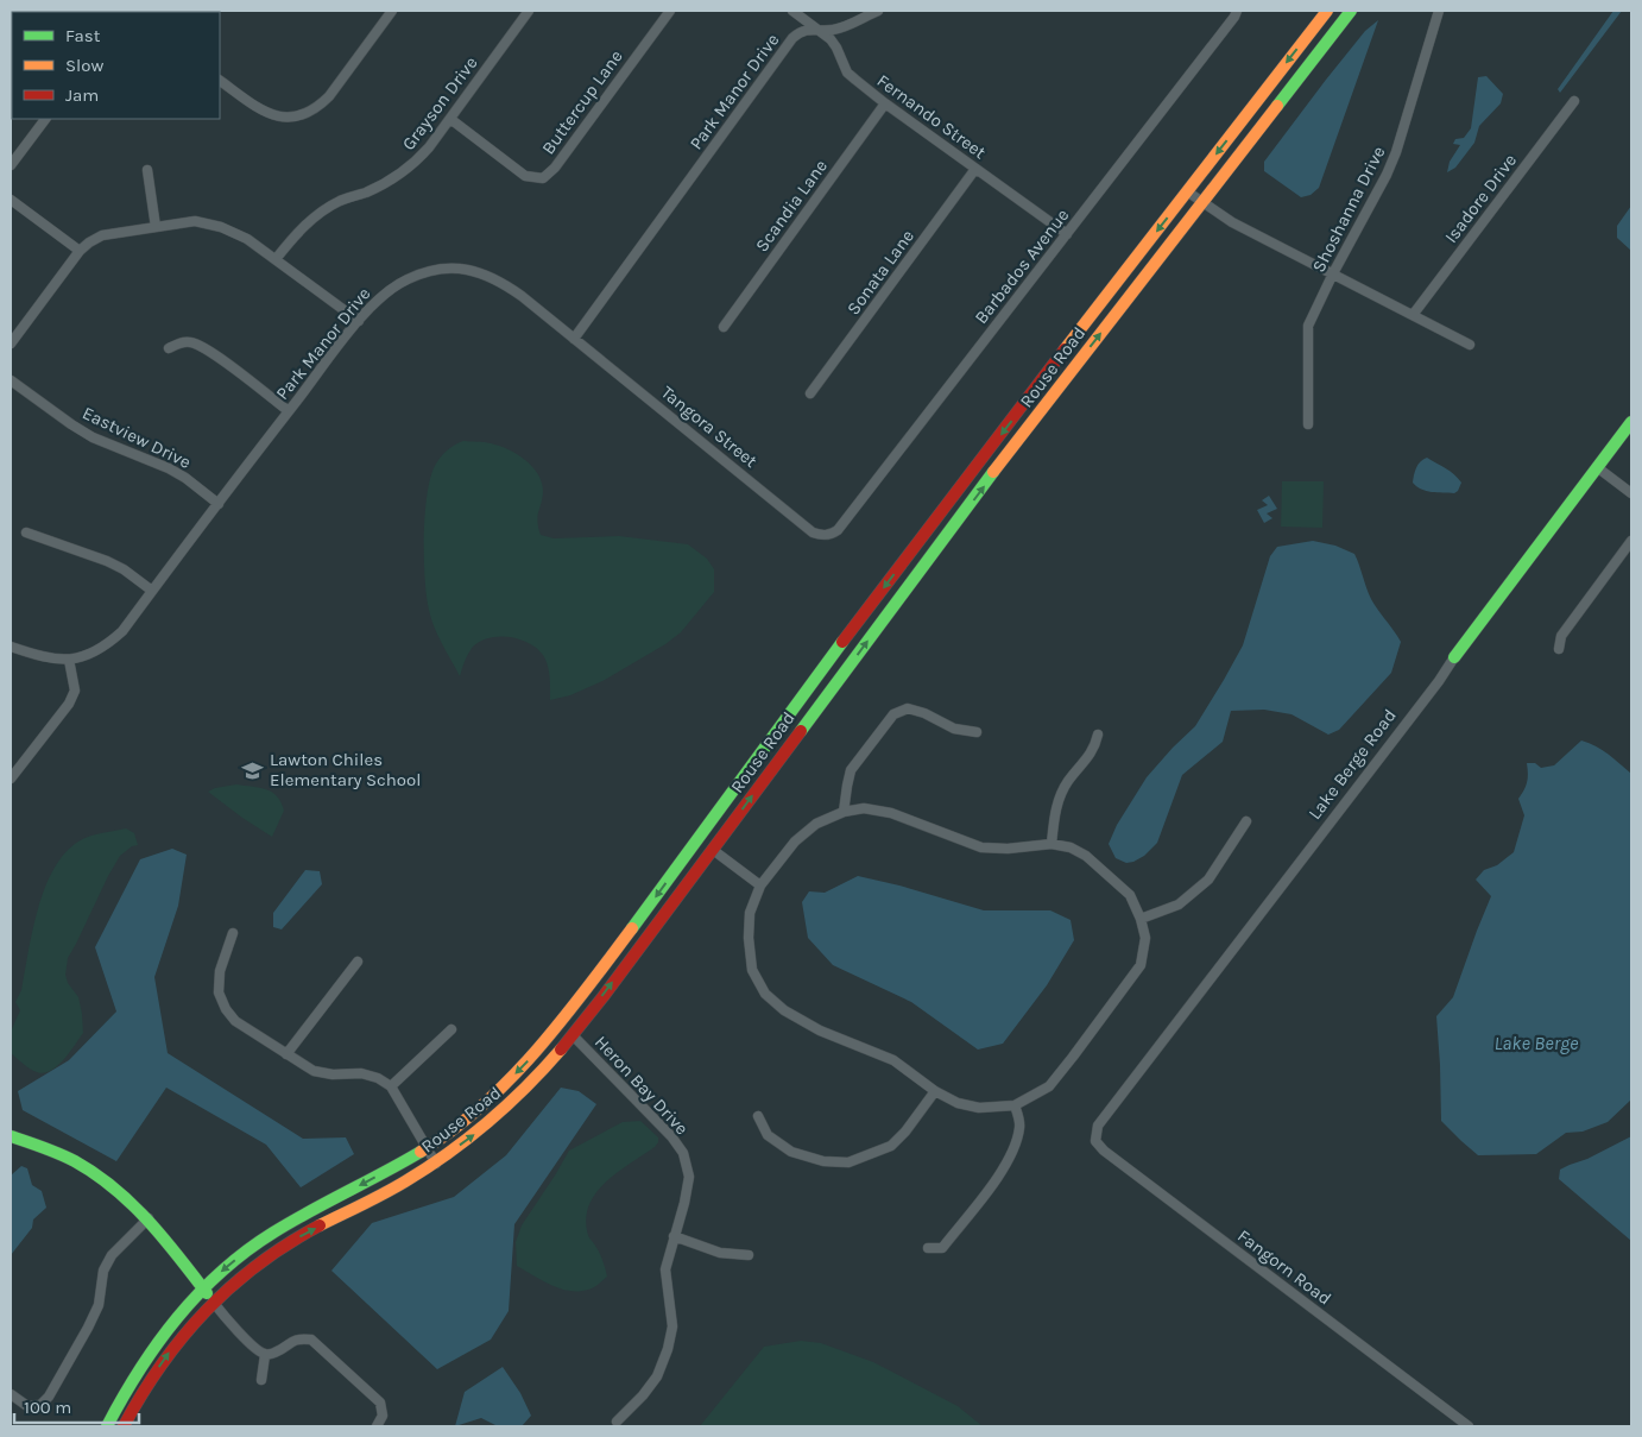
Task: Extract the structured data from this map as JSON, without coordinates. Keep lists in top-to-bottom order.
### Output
{
  "streets": {
    "street": [
      "Park Manor Drive",
      "Buttercup Lane",
      "Grayson Drive",
      "Fernando Street",
      "Isadore Drive",
      "Scandia Lane",
      "Shoshanna Drive",
      "Barbados Avenue",
      "Sonata Lane",
      "Rouse Road",
      "Tangora Street",
      "Eastview Drive",
      "Lake Berge Road",
      "Heron Bay Drive",
      "Fangorn Road"
    ]
  },
  "crossings": [
    ["Park Manor Drive", "Fernando Street"],
    ["Park Manor Drive", "Tangora Street"],
    ["Park Manor Drive", "Eastview Drive"],
    ["Buttercup Lane", "Grayson Drive"],
    ["Fernando Street", "Scandia Lane"],
    ["Fernando Street", "Barbados Avenue"],
    ["Fernando Street", "Sonata Lane"],
    ["Barbados Avenue", "Tangora Street"],
    ["Rouse Road", "Heron Bay Drive"],
    ["Lake Berge Road", "Fangorn Road"]
  ],
  "water": ["Lake Berge"],
  "places": {
    "school or university": ["Lawton Chiles Elementary School"]
  },
  "legend": ["Fast", "Slow", "Jam"],
  "scale_bar": "100 m"
}
